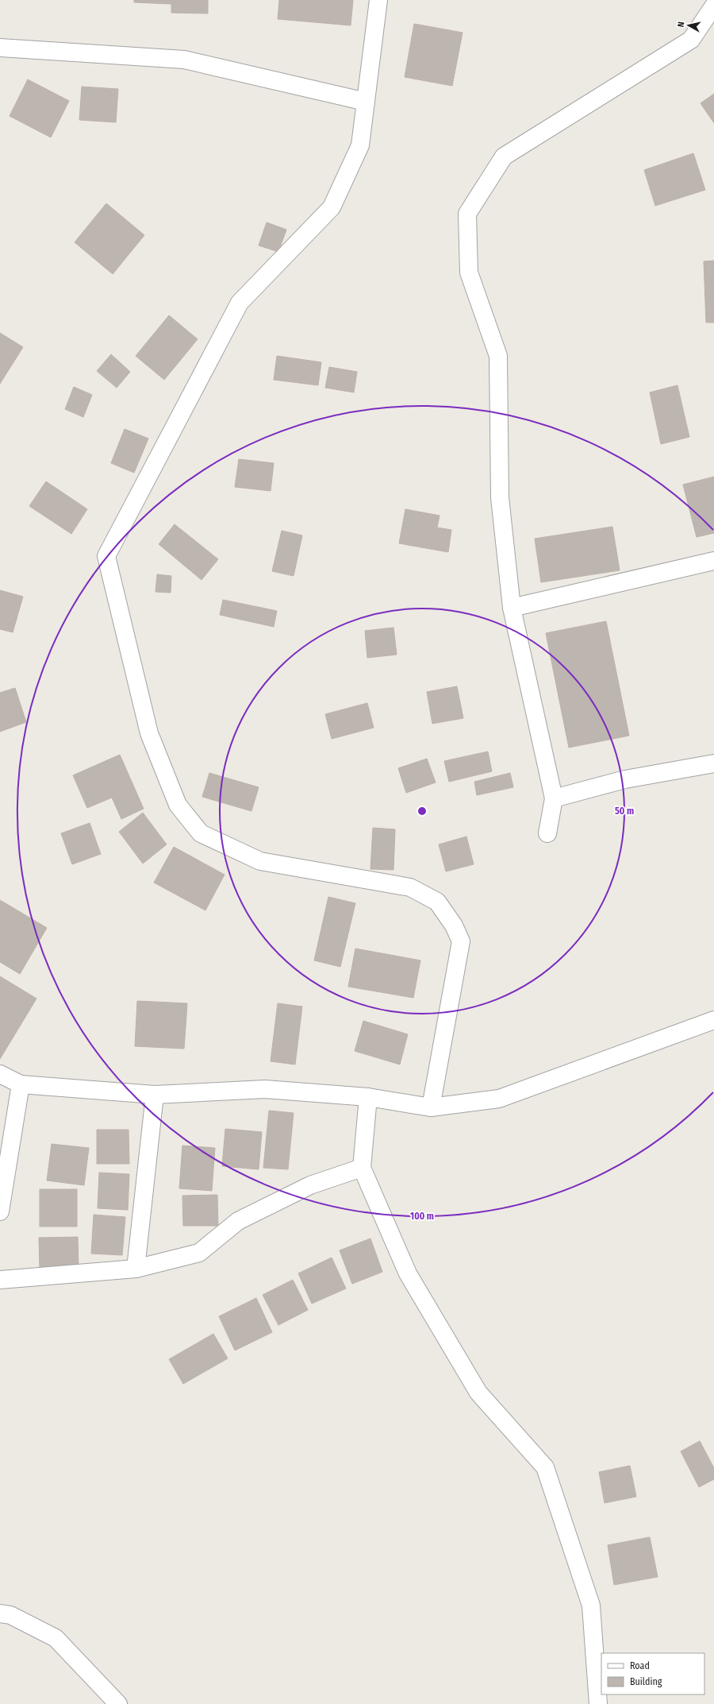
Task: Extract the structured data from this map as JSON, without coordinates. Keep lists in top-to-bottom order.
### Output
{
  "legend": ["Road", "Building"],
  "north": "left",
  "rings": ["50 m", "100 m"]
}
